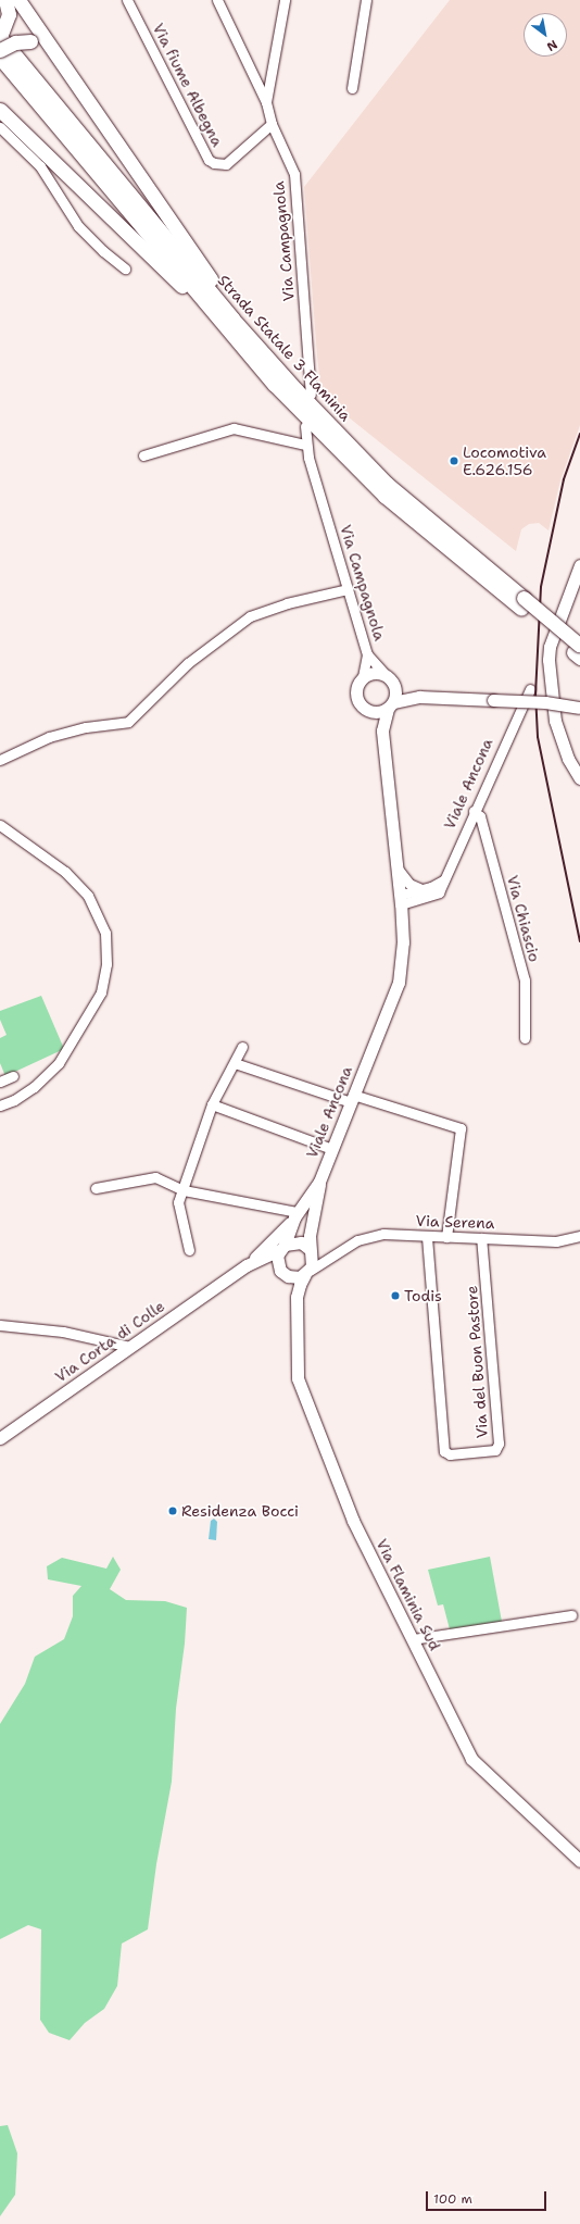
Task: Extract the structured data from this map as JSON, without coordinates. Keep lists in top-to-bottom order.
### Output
{
  "streets": {
    "highway": ["Strada Statale 3 Flaminia"],
    "main road": [
      "Via Campagnola",
      "Viale Ancona",
      "Via Corta di Colle",
      "Via Flaminia Sud"
    ],
    "street": [
      "Via fiume Albegna",
      "Via Chiascio",
      "Via Serena",
      "Via del Buon Pastore"
    ]
  },
  "crossings": [
    ["Via fiume Albegna", "Via Campagnola"],
    ["Via Campagnola", "Viale Ancona"],
    ["Viale Ancona", "Via Chiascio"],
    ["Viale Ancona", "Via Serena"],
    ["Viale Ancona", "Via Corta di Colle"],
    ["Viale Ancona", "Via Flaminia Sud"],
    ["Via Serena", "Via Corta di Colle"],
    ["Via Serena", "Via del Buon Pastore"],
    ["Via Serena", "Via Flaminia Sud"],
    ["Via Corta di Colle", "Via Flaminia Sud"]
  ],
  "places": ["Locomotiva E.626.156", "Todis", "Residenza Bocci"],
  "scale_bar": "100 m",
  "north": "bottom right"
}
